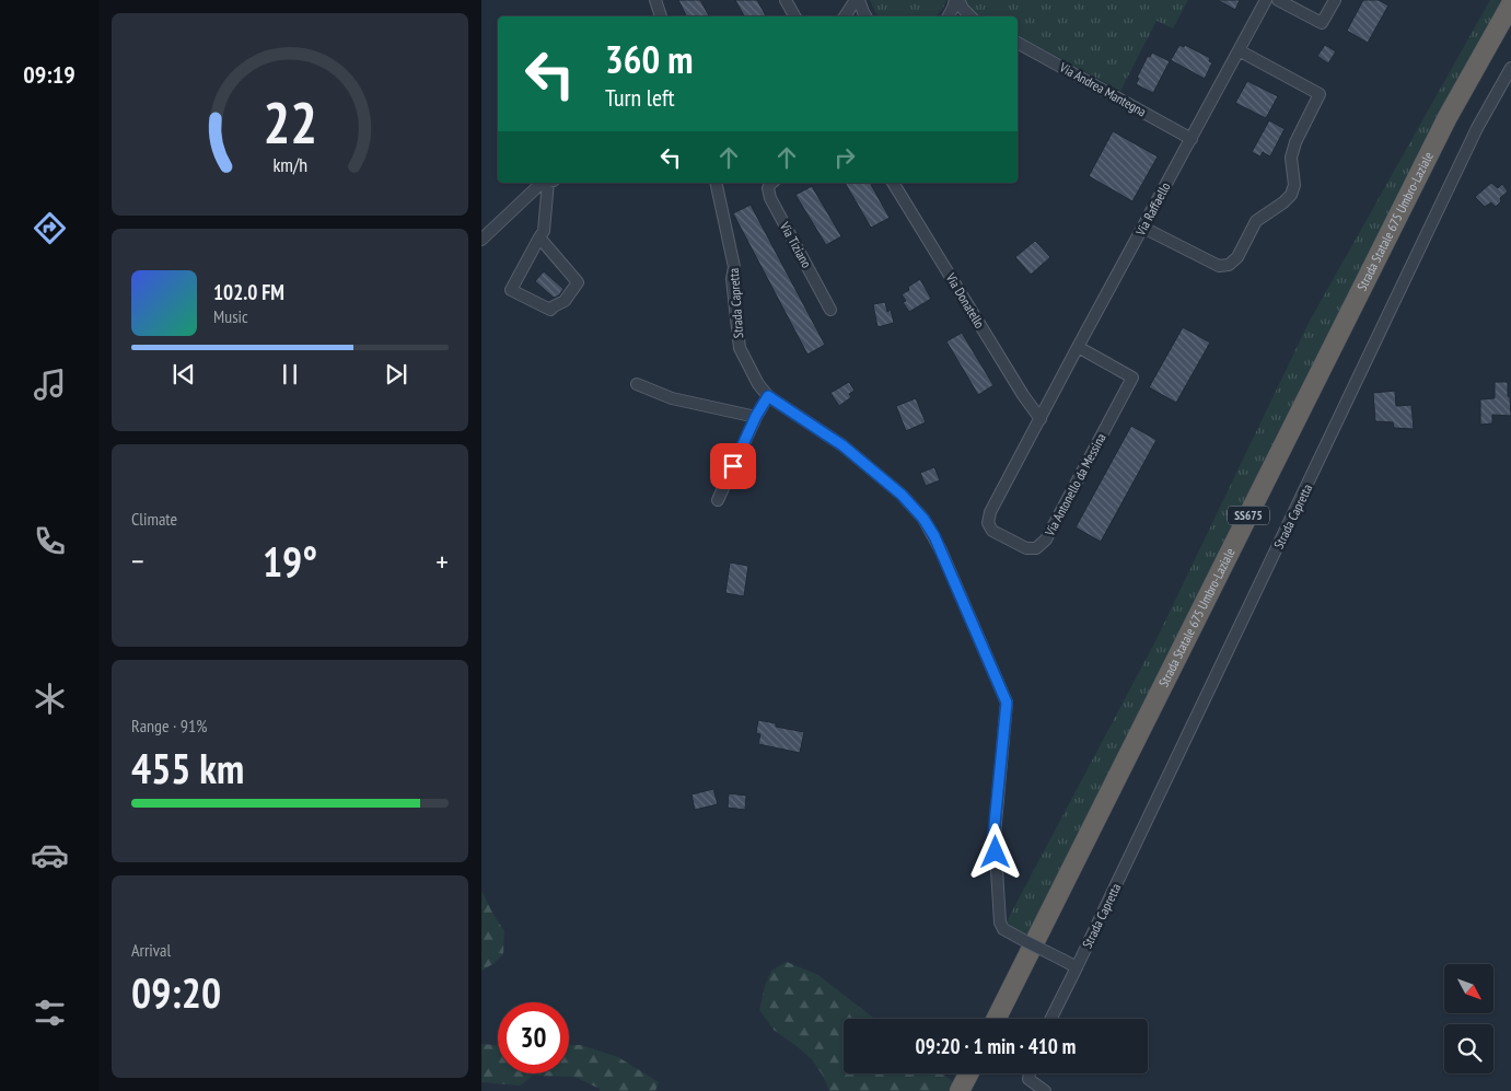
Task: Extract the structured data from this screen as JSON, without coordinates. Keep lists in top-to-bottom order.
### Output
{
  "streets": {
    "highway": ["Strada Statale 675 Umbro-Laziale", "SS675"],
    "street": [
      "Via Andrea Mantegna",
      "Via Raffaello",
      "Via Tiziano",
      "Via Donatello",
      "Strada Capretta",
      "Via Antonello da Messina"
    ]
  },
  "crossings": [
    ["Via Andrea Mantegna", "Via Raffaello"],
    ["Via Raffaello", "Via Donatello"],
    ["Via Raffaello", "Via Antonello da Messina"],
    ["Via Donatello", "Via Antonello da Messina"]
  ],
  "north": "bottom right",
  "page": {
    "tabs": "09:19",
    "turn": ["360 m", "Turn left"],
    "song": ["102.0 FM", "Music"],
    "tile": [
      "Climate",
      ["Range · 91%", "455 km"],
      ["Arrival", "09:20"]
    ],
    "heat": ["−", "19°", "+"],
    "limit": "30",
    "trip": "09:20 · 1 min · 410 m",
    "gauge": ["22", "km/h"]
  }
}
